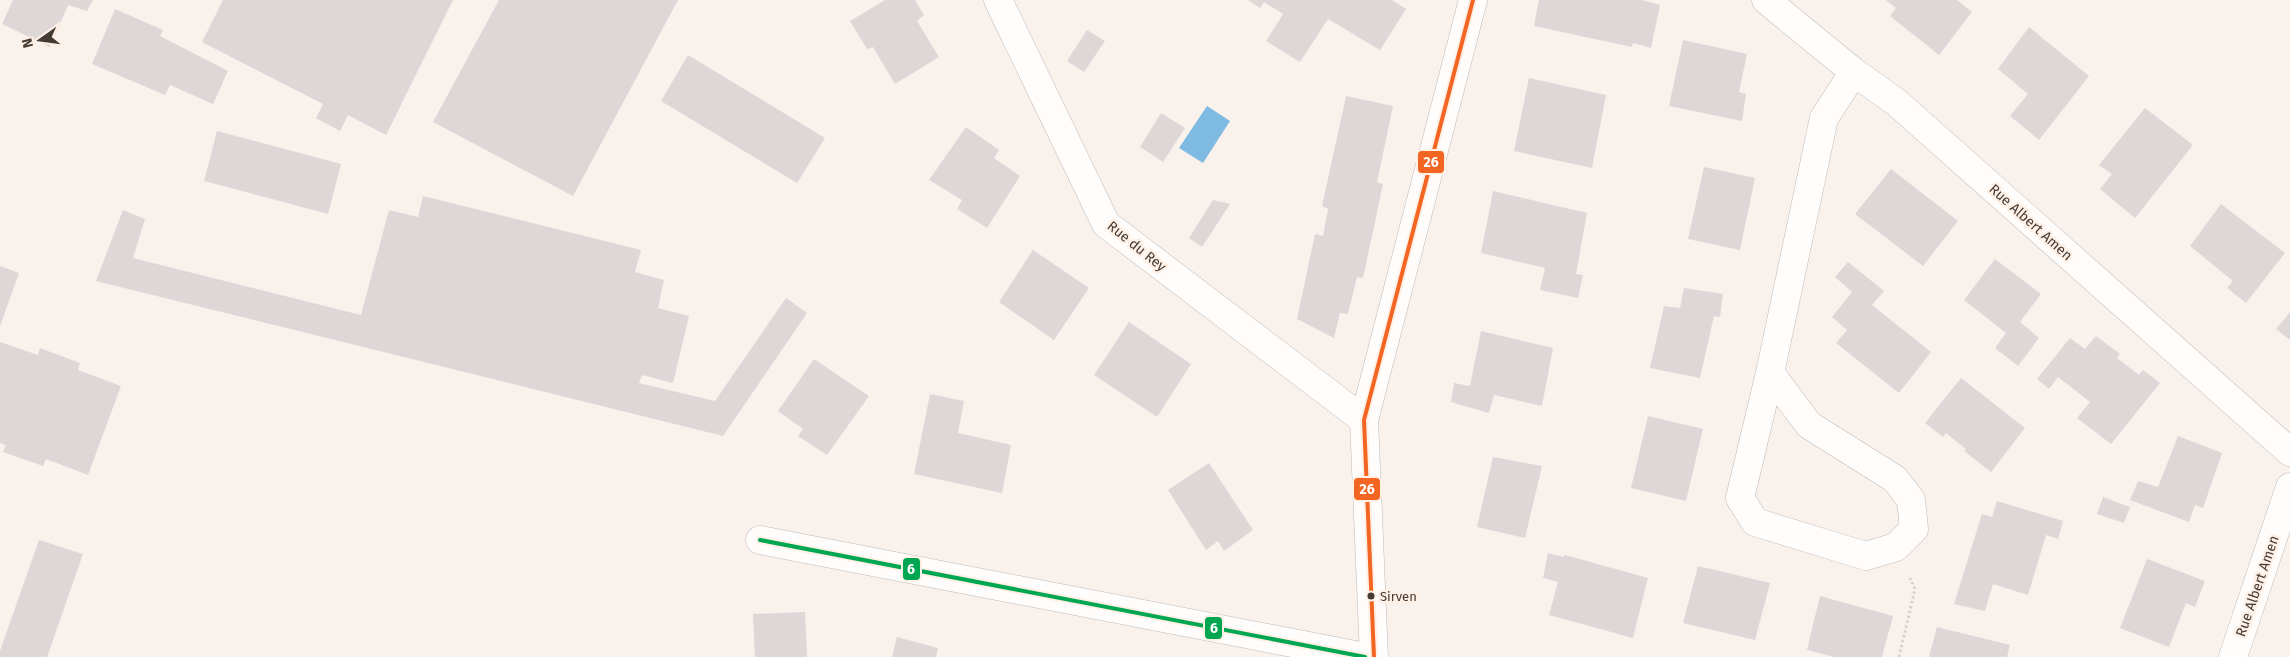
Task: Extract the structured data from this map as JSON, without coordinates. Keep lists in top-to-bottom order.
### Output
{
  "streets": {
    "street": ["Rue Albert Amen", "Rue du Rey"]
  },
  "places": ["Sirven"],
  "lines": ["transit line 26", "transit line 6"],
  "north": "left"
}
